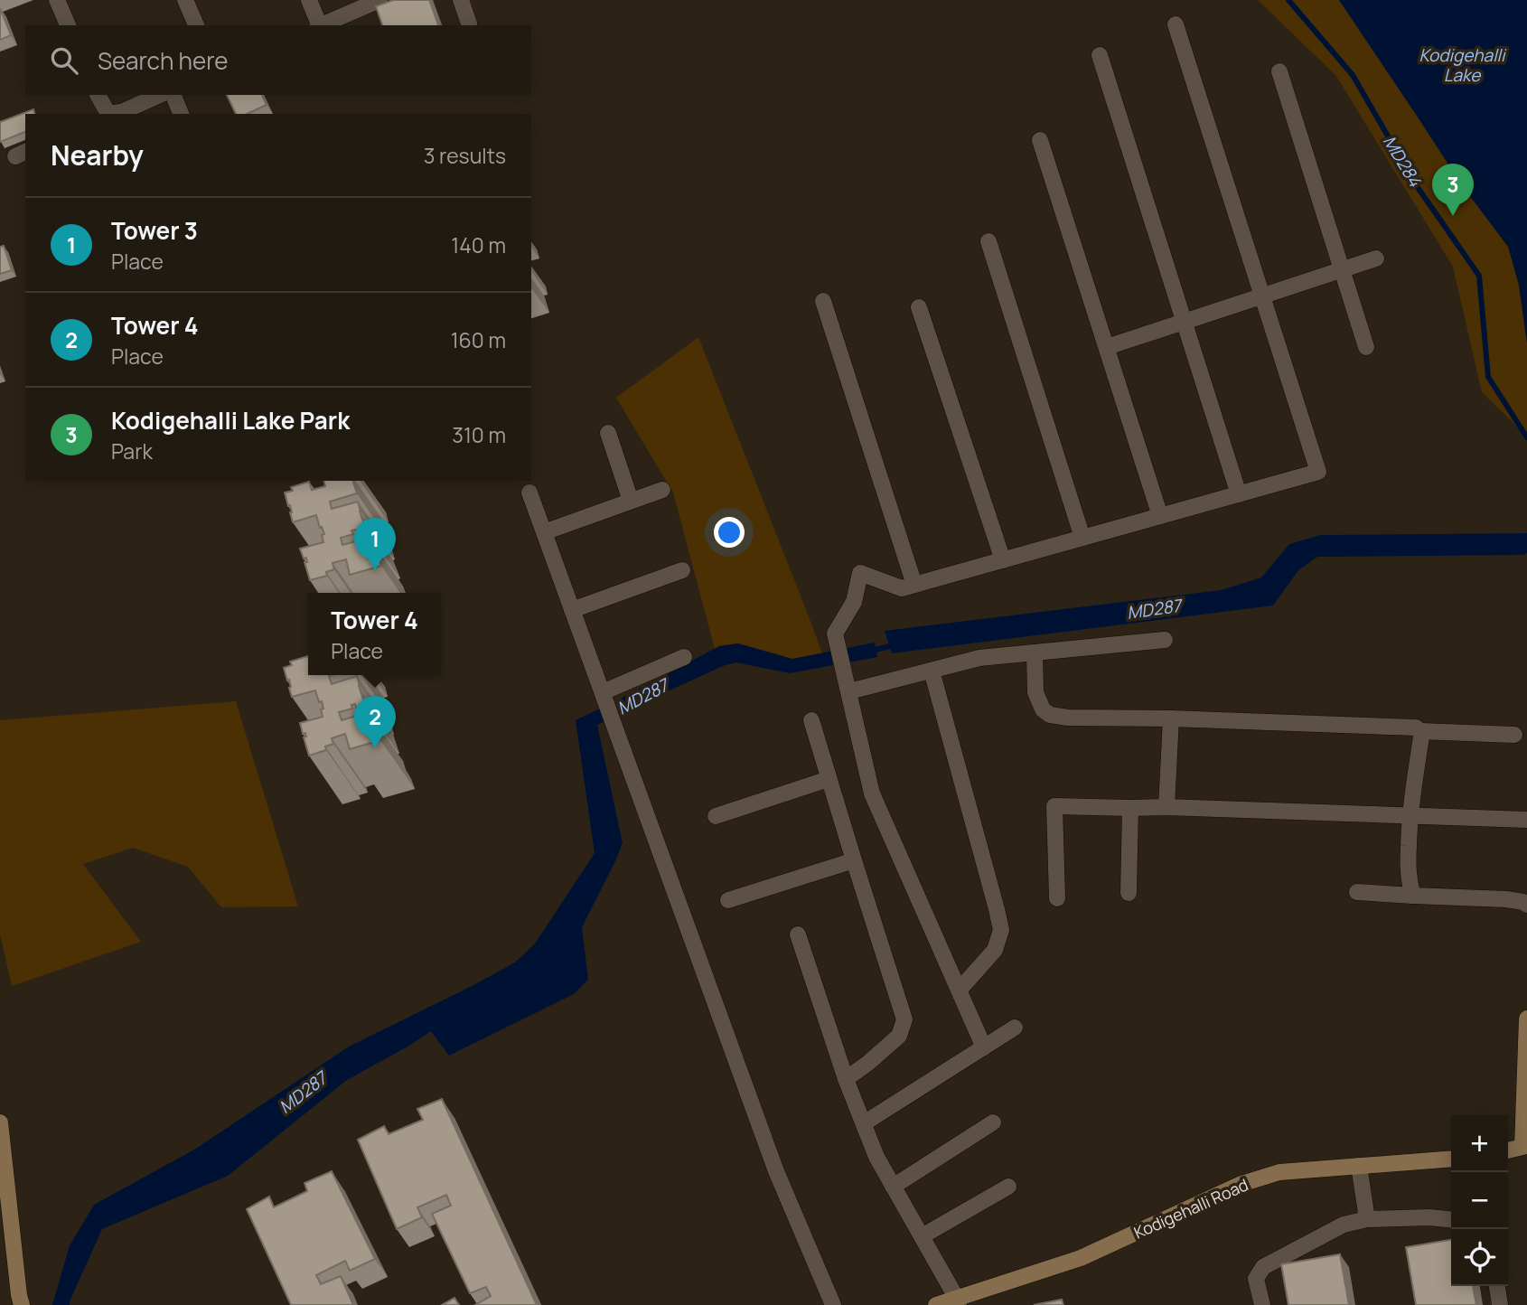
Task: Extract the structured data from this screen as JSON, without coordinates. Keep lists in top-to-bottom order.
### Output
{
  "streets": {
    "street": ["Kodigehalli Road"]
  },
  "water": ["Kodigehalli Lake", "MD284", "MD287"],
  "page": {
    "search": "Search here",
    "heading": ["Nearby", "3 results"],
    "pins": ["3", "1", "2"],
    "list": [
      {
        "mark": "1",
        "name": "Tower 3",
        "note": "Place",
        "value": "140 m"
      },
      {
        "mark": "2",
        "name": "Tower 4",
        "note": "Place",
        "value": "160 m"
      },
      {
        "mark": "3",
        "name": "Kodigehalli Lake Park",
        "note": "Park",
        "value": "310 m"
      }
    ],
    "popup": ["Tower 4", "Place"],
    "map_buttons": ["+", "−"]
  }
}
